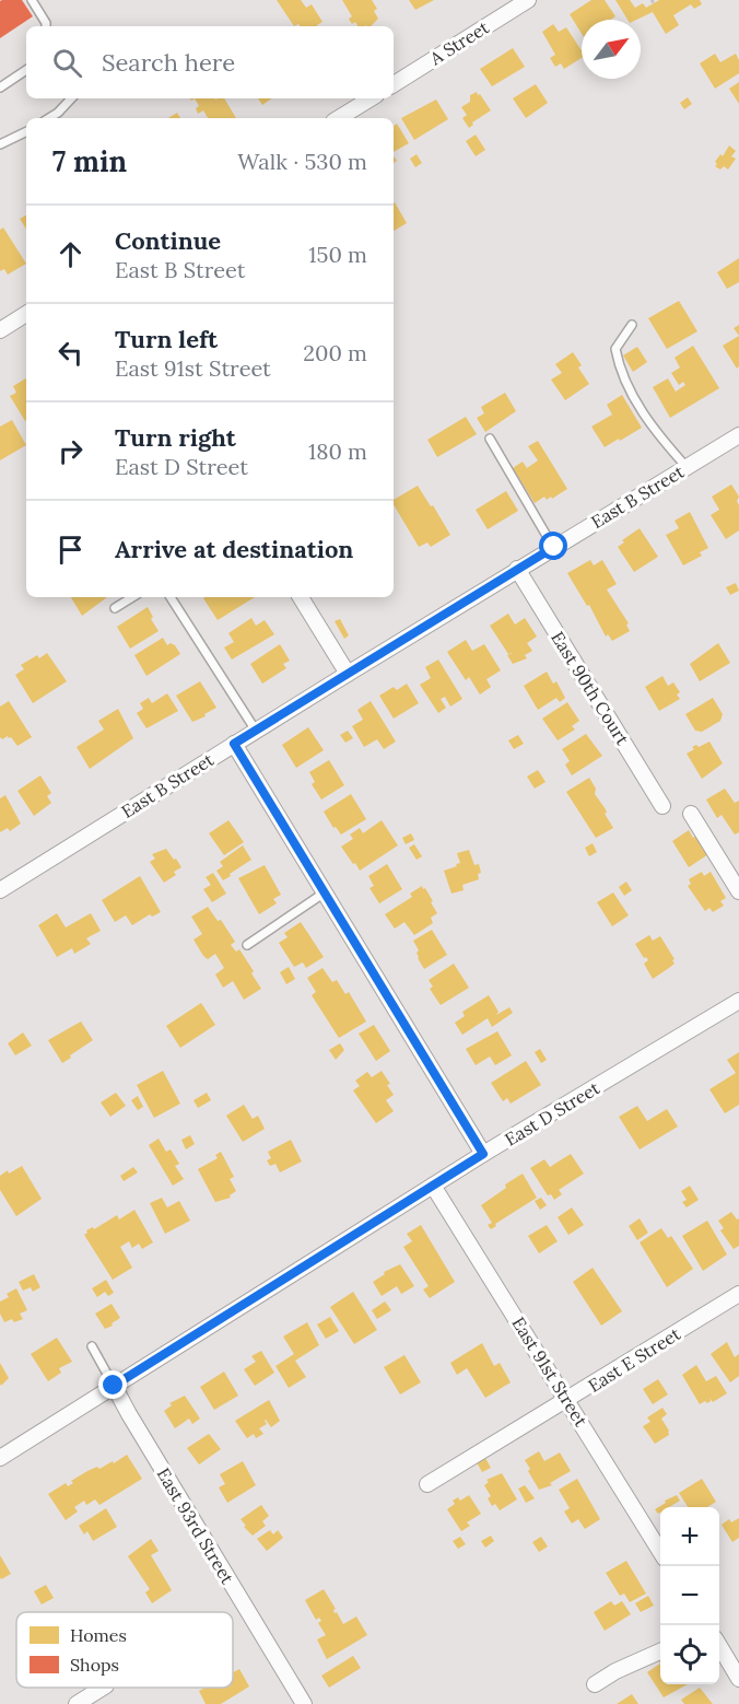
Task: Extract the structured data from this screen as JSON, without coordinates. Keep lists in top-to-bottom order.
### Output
{
  "streets": {
    "street": [
      "A Street",
      "East B Street",
      "East 90th Court",
      "East D Street",
      "East E Street",
      "East 91st Street",
      "East 93rd Street"
    ]
  },
  "crossings": [
    ["East B Street", "East 90th Court"],
    ["East D Street", "East 91st Street"],
    ["East D Street", "East 93rd Street"],
    ["East E Street", "East 91st Street"]
  ],
  "legend": ["Homes", "Shops"],
  "north": "top right",
  "page": {
    "search": "Search here",
    "heading": ["7 min", "Walk · 530 m"],
    "list": [
      ["Continue", "East B Street", "150 m"],
      ["Turn left", "East 91st Street", "200 m"],
      ["Turn right", "East D Street", "180 m"],
      "Arrive at destination"
    ],
    "map_buttons": ["+", "−"]
  }
}
